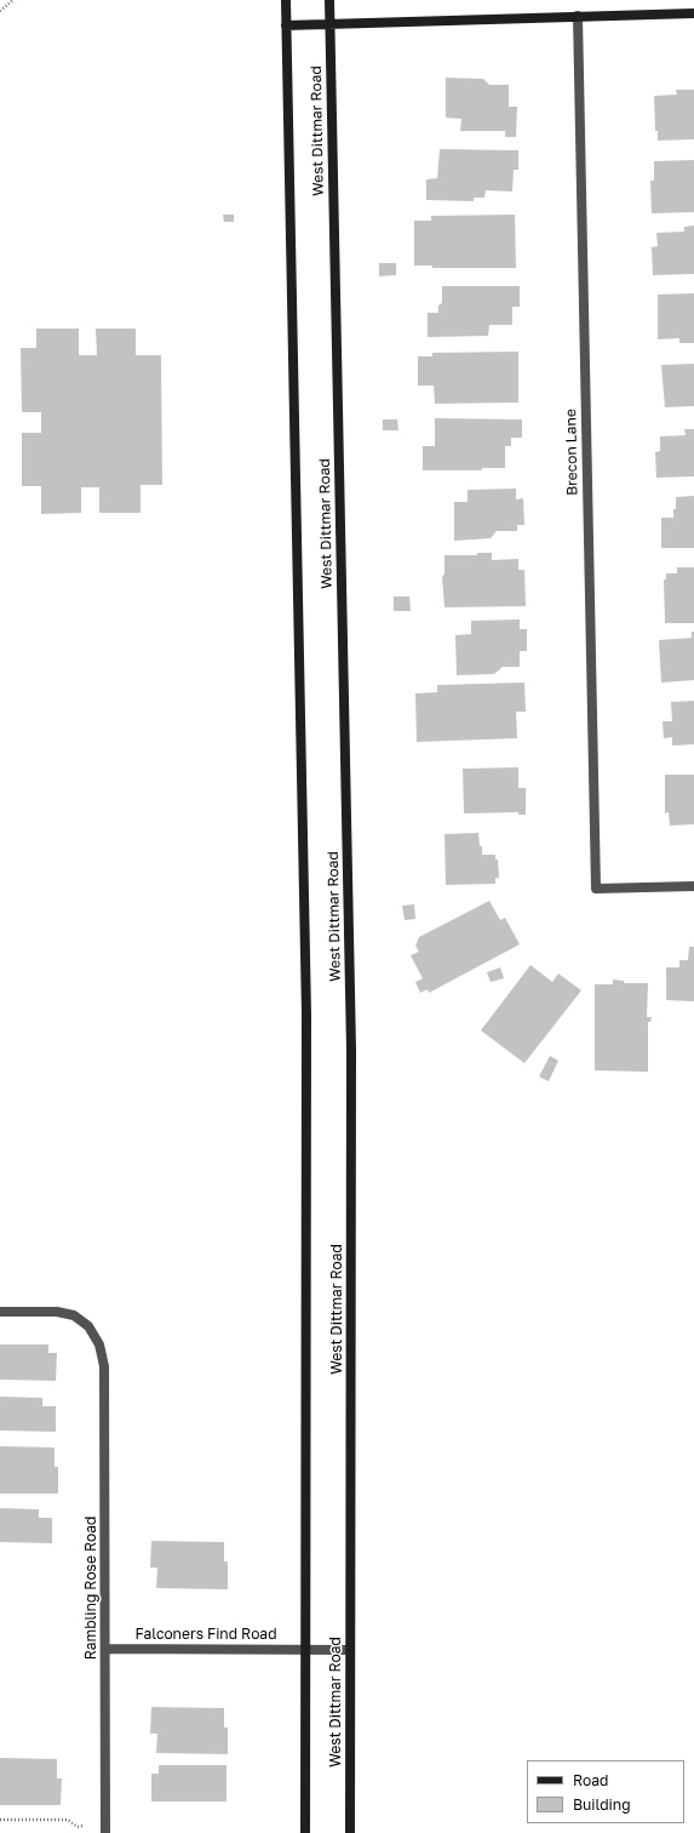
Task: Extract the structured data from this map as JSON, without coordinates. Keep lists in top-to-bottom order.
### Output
{
  "streets": {
    "street": [
      "West Dittmar Road",
      "Brecon Lane",
      "Rambling Rose Road",
      "Falconers Find Road"
    ]
  },
  "crossings": [
    ["West Dittmar Road", "Falconers Find Road"],
    ["Rambling Rose Road", "Falconers Find Road"]
  ],
  "legend": ["Road", "Building"]
}
